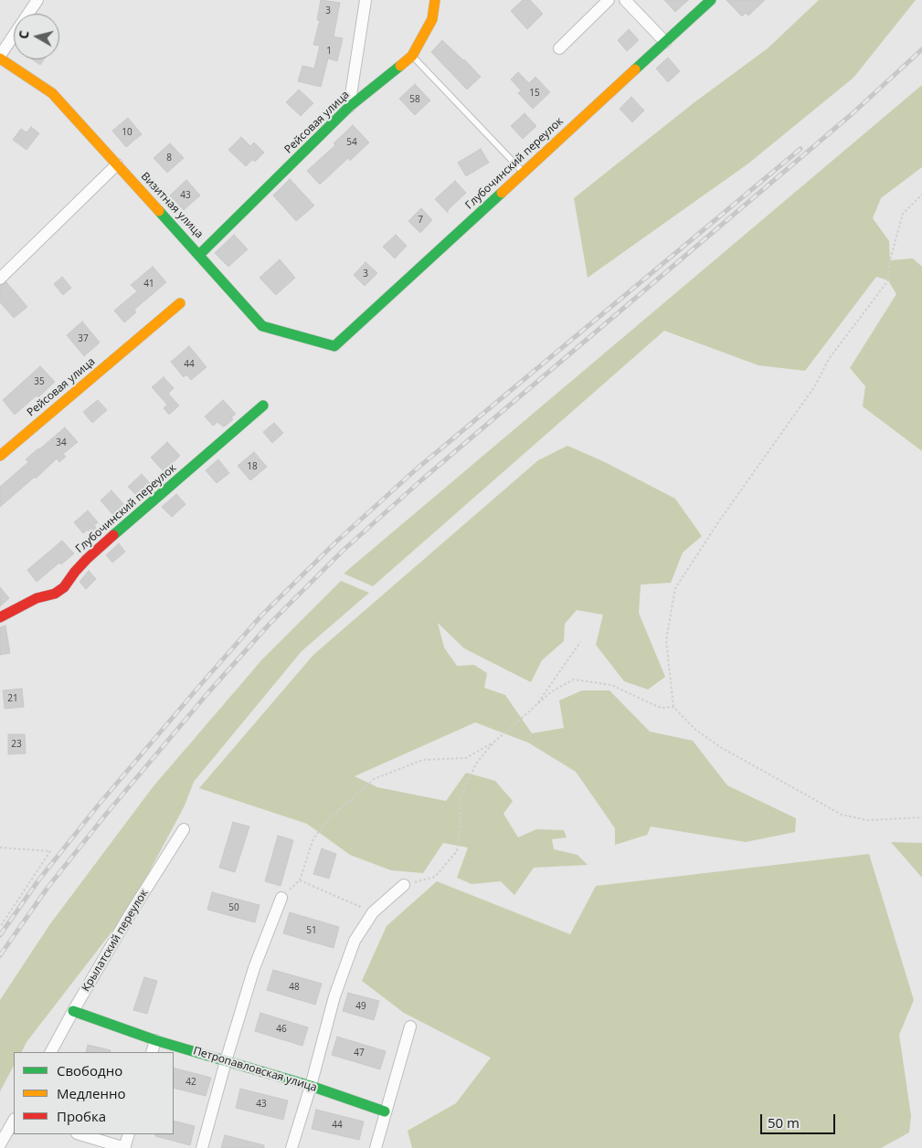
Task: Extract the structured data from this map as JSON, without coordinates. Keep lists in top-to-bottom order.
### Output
{
  "streets": {
    "street": [
      "Рейсовая улица",
      "Глубочинский переулок",
      "Визитная улица",
      "Крылатский переулок",
      "Петропавловская улица"
    ]
  },
  "crossings": [
    ["Рейсовая улица", "Визитная улица"],
    ["Глубочинский переулок", "Визитная улица"],
    ["Крылатский переулок", "Петропавловская улица"]
  ],
  "house_numbers": [
    "3",
    "1",
    "15",
    "58",
    "10",
    "54",
    "8",
    "43",
    "7",
    "3",
    "41",
    "37",
    "44",
    "35",
    "34",
    "18",
    "21",
    "23",
    "50",
    "51",
    "48",
    "49",
    "46",
    "47",
    "42",
    "43",
    "44"
  ],
  "legend": ["Свободно", "Медленно", "Пробка"],
  "scale_bar": "50 m",
  "north": "left"
}
